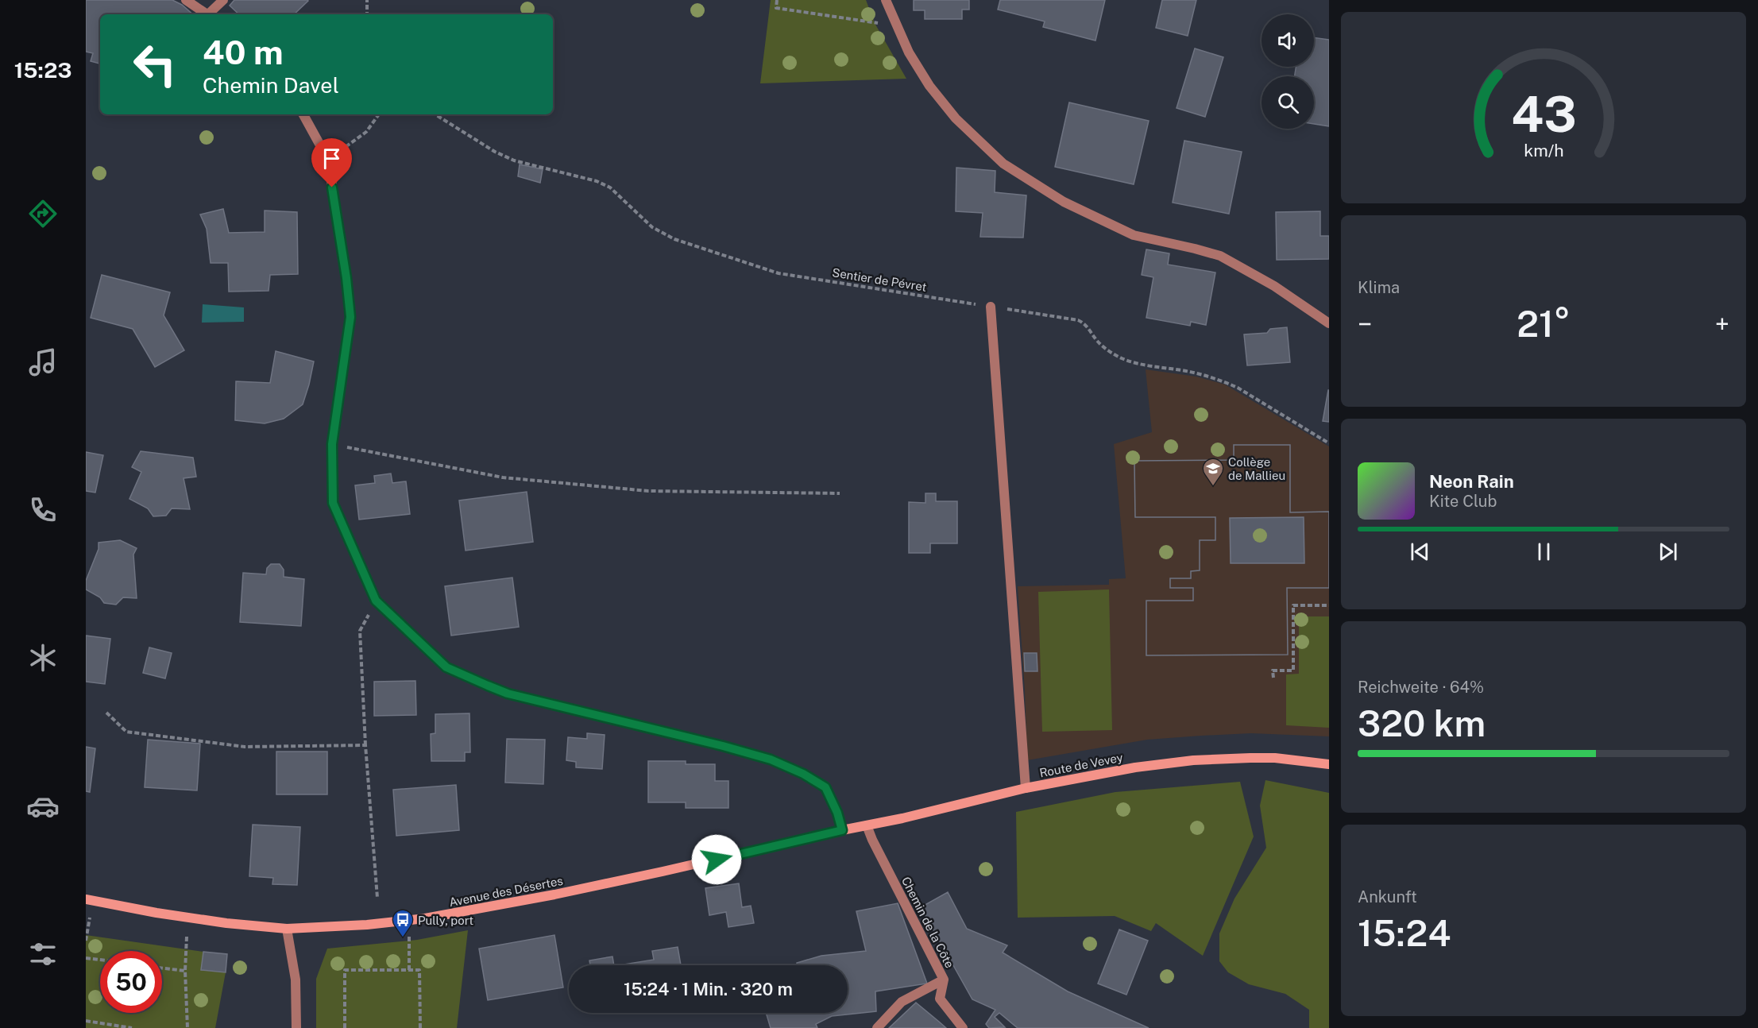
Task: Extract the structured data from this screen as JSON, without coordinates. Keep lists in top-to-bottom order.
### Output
{
  "streets": {
    "main road": ["Route de Vevey", "Avenue des Désertes"],
    "street": ["Chemin de la Côte"],
    "path": ["Sentier de Pévret"]
  },
  "crossings": [
    ["Route de Vevey", "Avenue des Désertes"],
    ["Route de Vevey", "Chemin de la Côte"]
  ],
  "places": {
    "school or university": ["Collège de Mallieu"],
    "bus stop": ["Pully, port"]
  },
  "page": {
    "tabs": "15:23",
    "turn": ["40 m", "Chemin Davel"],
    "tile": [
      "Klima",
      ["Reichweite · 64%", "320 km"],
      ["Ankunft", "15:24"]
    ],
    "heat": ["−", "21°", "+"],
    "song": ["Neon Rain", "Kite Club"],
    "limit": "50",
    "trip": "15:24 · 1 Min. · 320 m",
    "gauge": ["43", "km/h"]
  }
}
